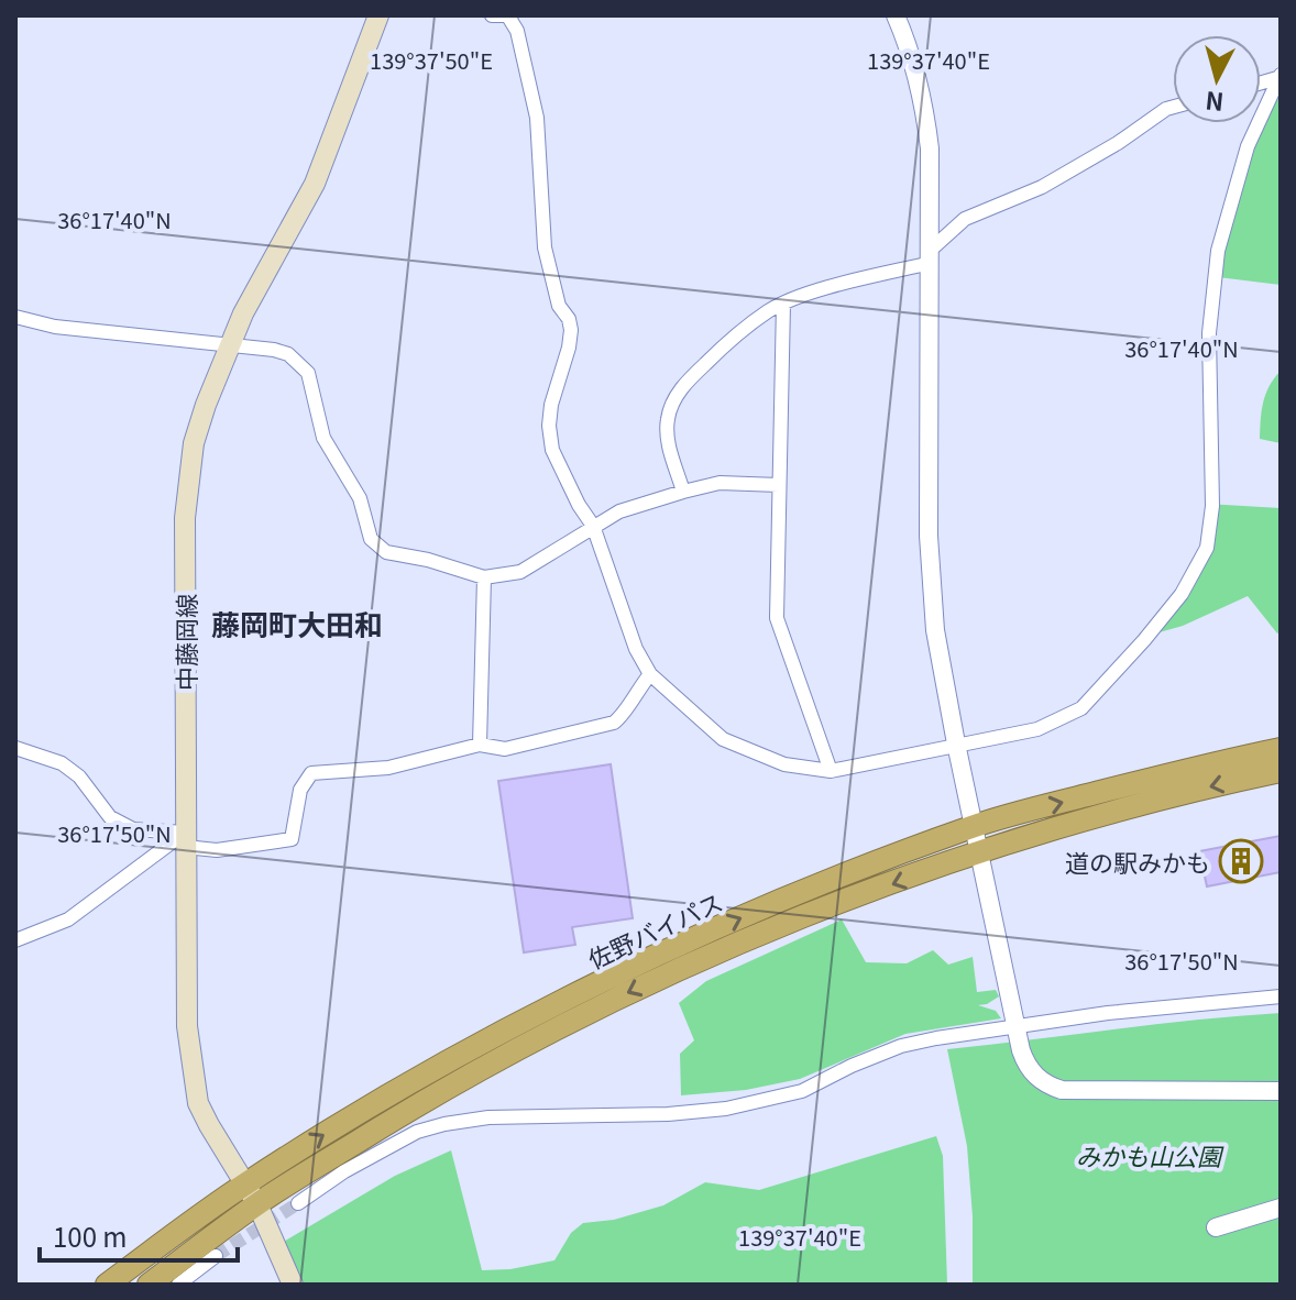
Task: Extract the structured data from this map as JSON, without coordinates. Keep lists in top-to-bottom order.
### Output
{
  "streets": {
    "highway": ["佐野バイパス"],
    "main road": ["中藤岡線"]
  },
  "crossings": [
    ["中藤岡線", "佐野バイパス"]
  ],
  "districts": ["藤岡町大田和"],
  "parks": ["みかも山公園"],
  "places": {
    "building": ["道の駅みかも"]
  },
  "scale_bar": "100 m",
  "north": "bottom",
  "coordinates": [
    "139°37'50\"E",
    "139°37'40\"E",
    "36°17'40\"N",
    "36°17'50\"N"
  ]
}
